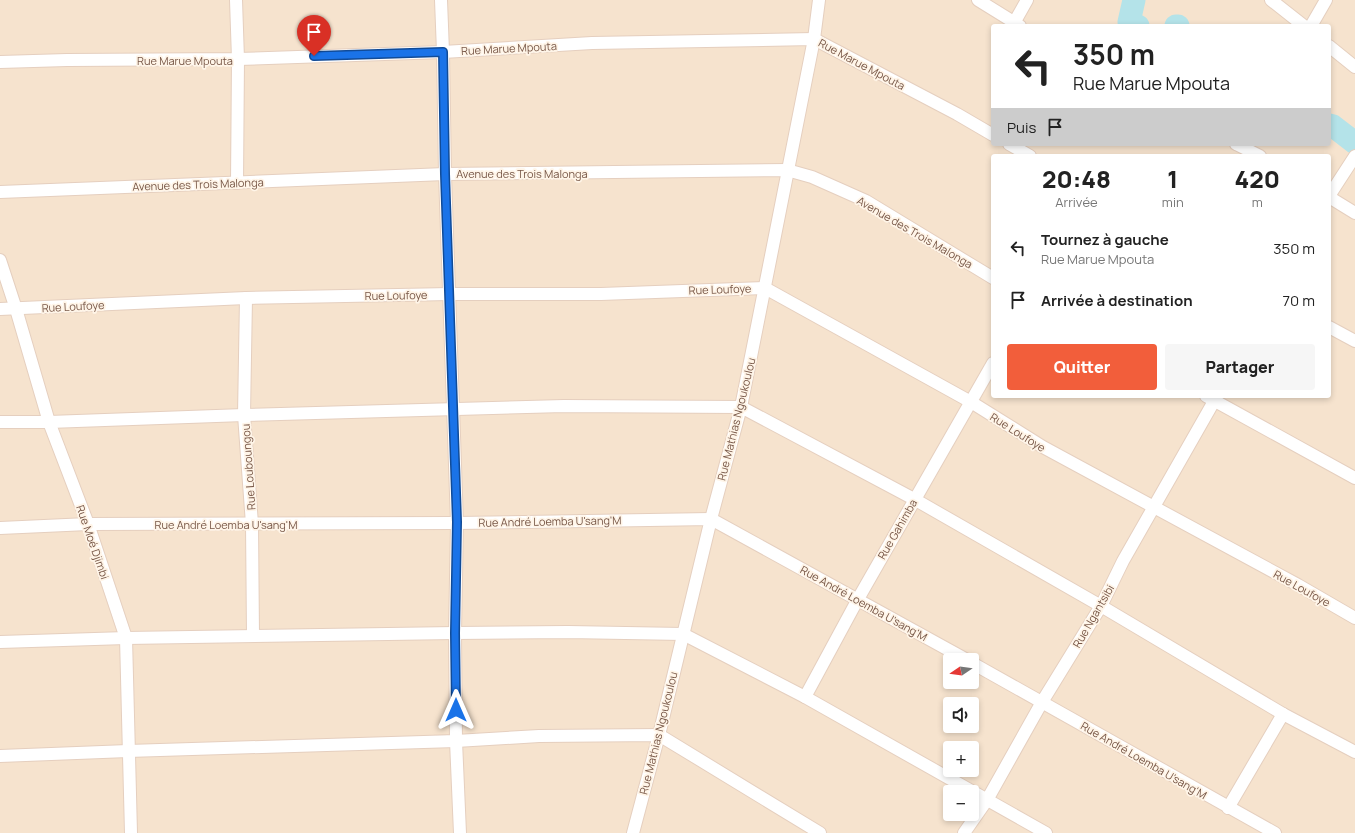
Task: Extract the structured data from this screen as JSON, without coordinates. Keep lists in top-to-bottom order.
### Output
{
  "streets": {
    "street": [
      "Rue Marue Mpouta",
      "Avenue des Trois Malonga",
      "Rue Loufoye",
      "Rue Mathias Ngoukoulou",
      "Rue Louboungou",
      "Rue André Loemba U'sang'M",
      "Rue Gahimba",
      "Rue Moé Djimbi",
      "Rue Ngantsibi"
    ]
  },
  "crossings": [
    ["Rue Marue Mpouta", "Rue Mathias Ngoukoulou"],
    ["Avenue des Trois Malonga", "Rue Mathias Ngoukoulou"],
    ["Rue Loufoye", "Rue Mathias Ngoukoulou"],
    ["Rue Loufoye", "Rue Louboungou"],
    ["Rue Loufoye", "Rue Gahimba"],
    ["Rue Loufoye", "Rue Moé Djimbi"],
    ["Rue Loufoye", "Rue Ngantsibi"],
    ["Rue Mathias Ngoukoulou", "Rue André Loemba U'sang'M"],
    ["Rue Louboungou", "Rue André Loemba U'sang'M"],
    ["Rue André Loemba U'sang'M", "Rue Gahimba"],
    ["Rue André Loemba U'sang'M", "Rue Moé Djimbi"],
    ["Rue André Loemba U'sang'M", "Rue Ngantsibi"]
  ],
  "north": "left",
  "page": {
    "turn": ["350 m", "Rue Marue Mpouta"],
    "then": "Puis",
    "eta": [
      "20:48",
      "Arrivée",
      "1",
      "min",
      "420",
      "m"
    ],
    "list": [
      {
        "name": "Tournez à gauche",
        "note": "Rue Marue Mpouta",
        "value": "350 m"
      },
      {
        "name": "Arrivée à destination",
        "value": "70 m"
      }
    ],
    "buttons": ["Quitter", "Partager"],
    "map_buttons": ["+", "−"]
  }
}
